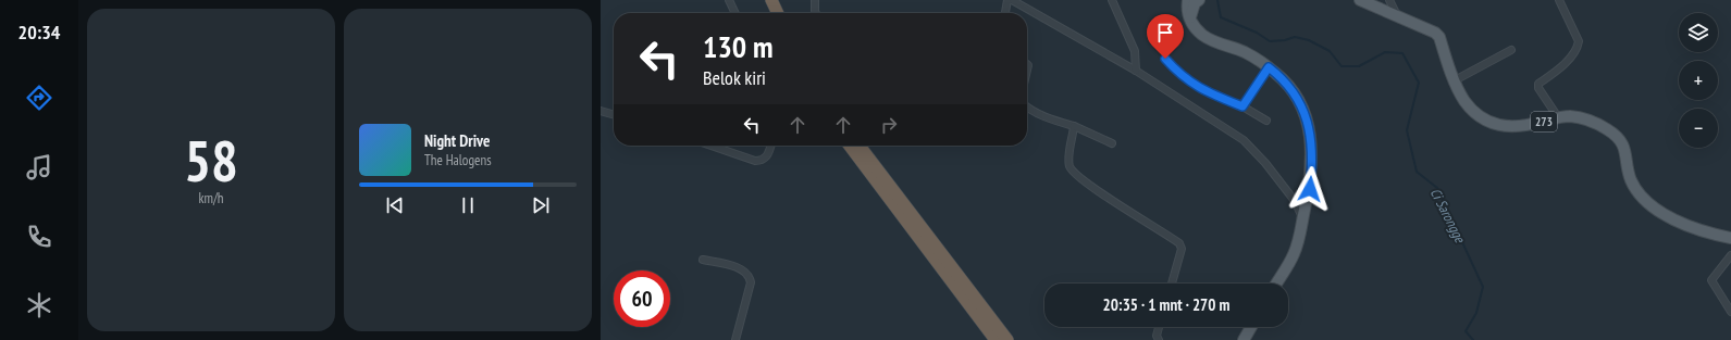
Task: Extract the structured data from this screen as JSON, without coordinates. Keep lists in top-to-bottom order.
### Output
{
  "streets": {
    "main road": ["273"]
  },
  "water": ["Ci Sarongge"],
  "page": {
    "tabs": "20:34",
    "tile": ["58", "km/h"],
    "map_buttons": ["+", "−"],
    "turn": ["130 m", "Belok kiri"],
    "song": ["Night Drive", "The Halogens"],
    "limit": "60",
    "trip": "20:35 · 1 mnt · 270 m"
  }
}
